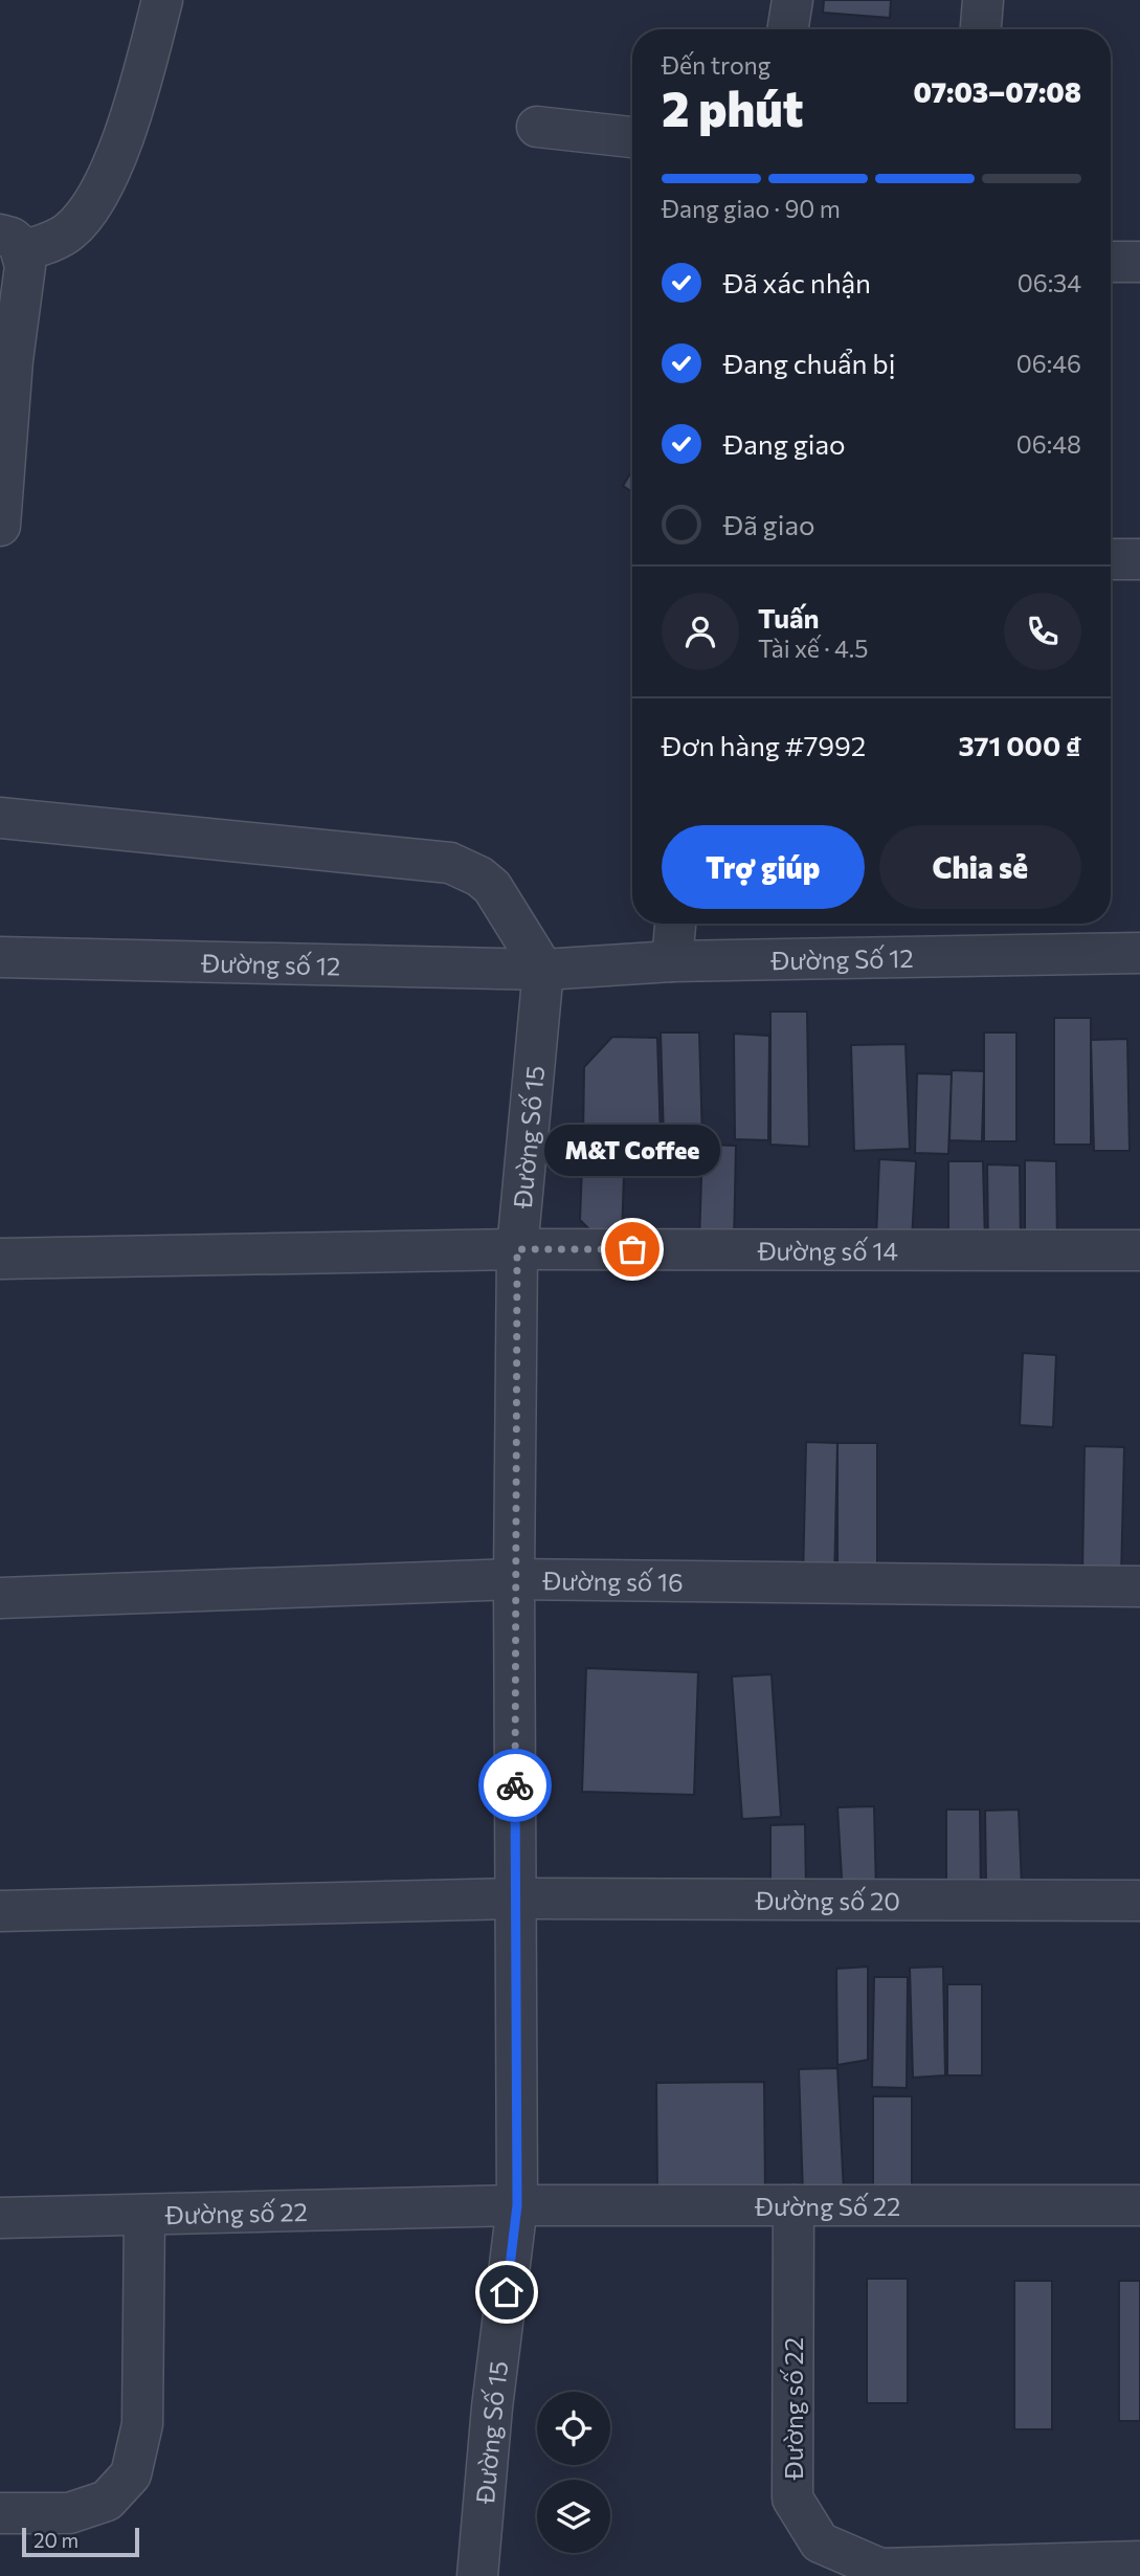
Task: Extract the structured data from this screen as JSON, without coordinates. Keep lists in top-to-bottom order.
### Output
{
  "streets": {
    "street": [
      "Đường Số 12",
      "Đường số 12",
      "Đường Số 15",
      "Đường số 14",
      "Đường số 16",
      "Đường số 20",
      "Đường Số 22",
      "Đường số 22"
    ]
  },
  "crossings": [
    ["Đường Số 12", "Đường số 12"],
    ["Đường Số 12", "Đường Số 15"],
    ["Đường số 12", "Đường Số 15"],
    ["Đường Số 15", "Đường số 14"],
    ["Đường Số 15", "Đường số 16"],
    ["Đường Số 15", "Đường số 20"],
    ["Đường Số 15", "Đường Số 22"],
    ["Đường Số 15", "Đường số 22"],
    ["Đường Số 22", "Đường số 22"]
  ],
  "places": ["M&T Coffee"],
  "scale_bar": "20 m",
  "page": {
    "heading": ["2 phút", "Đến trong", "07:03–07:08"],
    "panel": [
      "Tuấn",
      "Tài xế · 4.5",
      "Đơn hàng #7992",
      "371 000 ₫"
    ],
    "bar": "Đang giao · 90 m",
    "list": [
      ["Đã xác nhận", "06:34"],
      ["Đang chuẩn bị", "06:46"],
      ["Đang giao", "06:48"],
      "Đã giao"
    ],
    "buttons": ["Trợ giúp", "Chia sẻ"],
    "bubble": "M&T Coffee",
    "scale": "20 m"
  }
}
